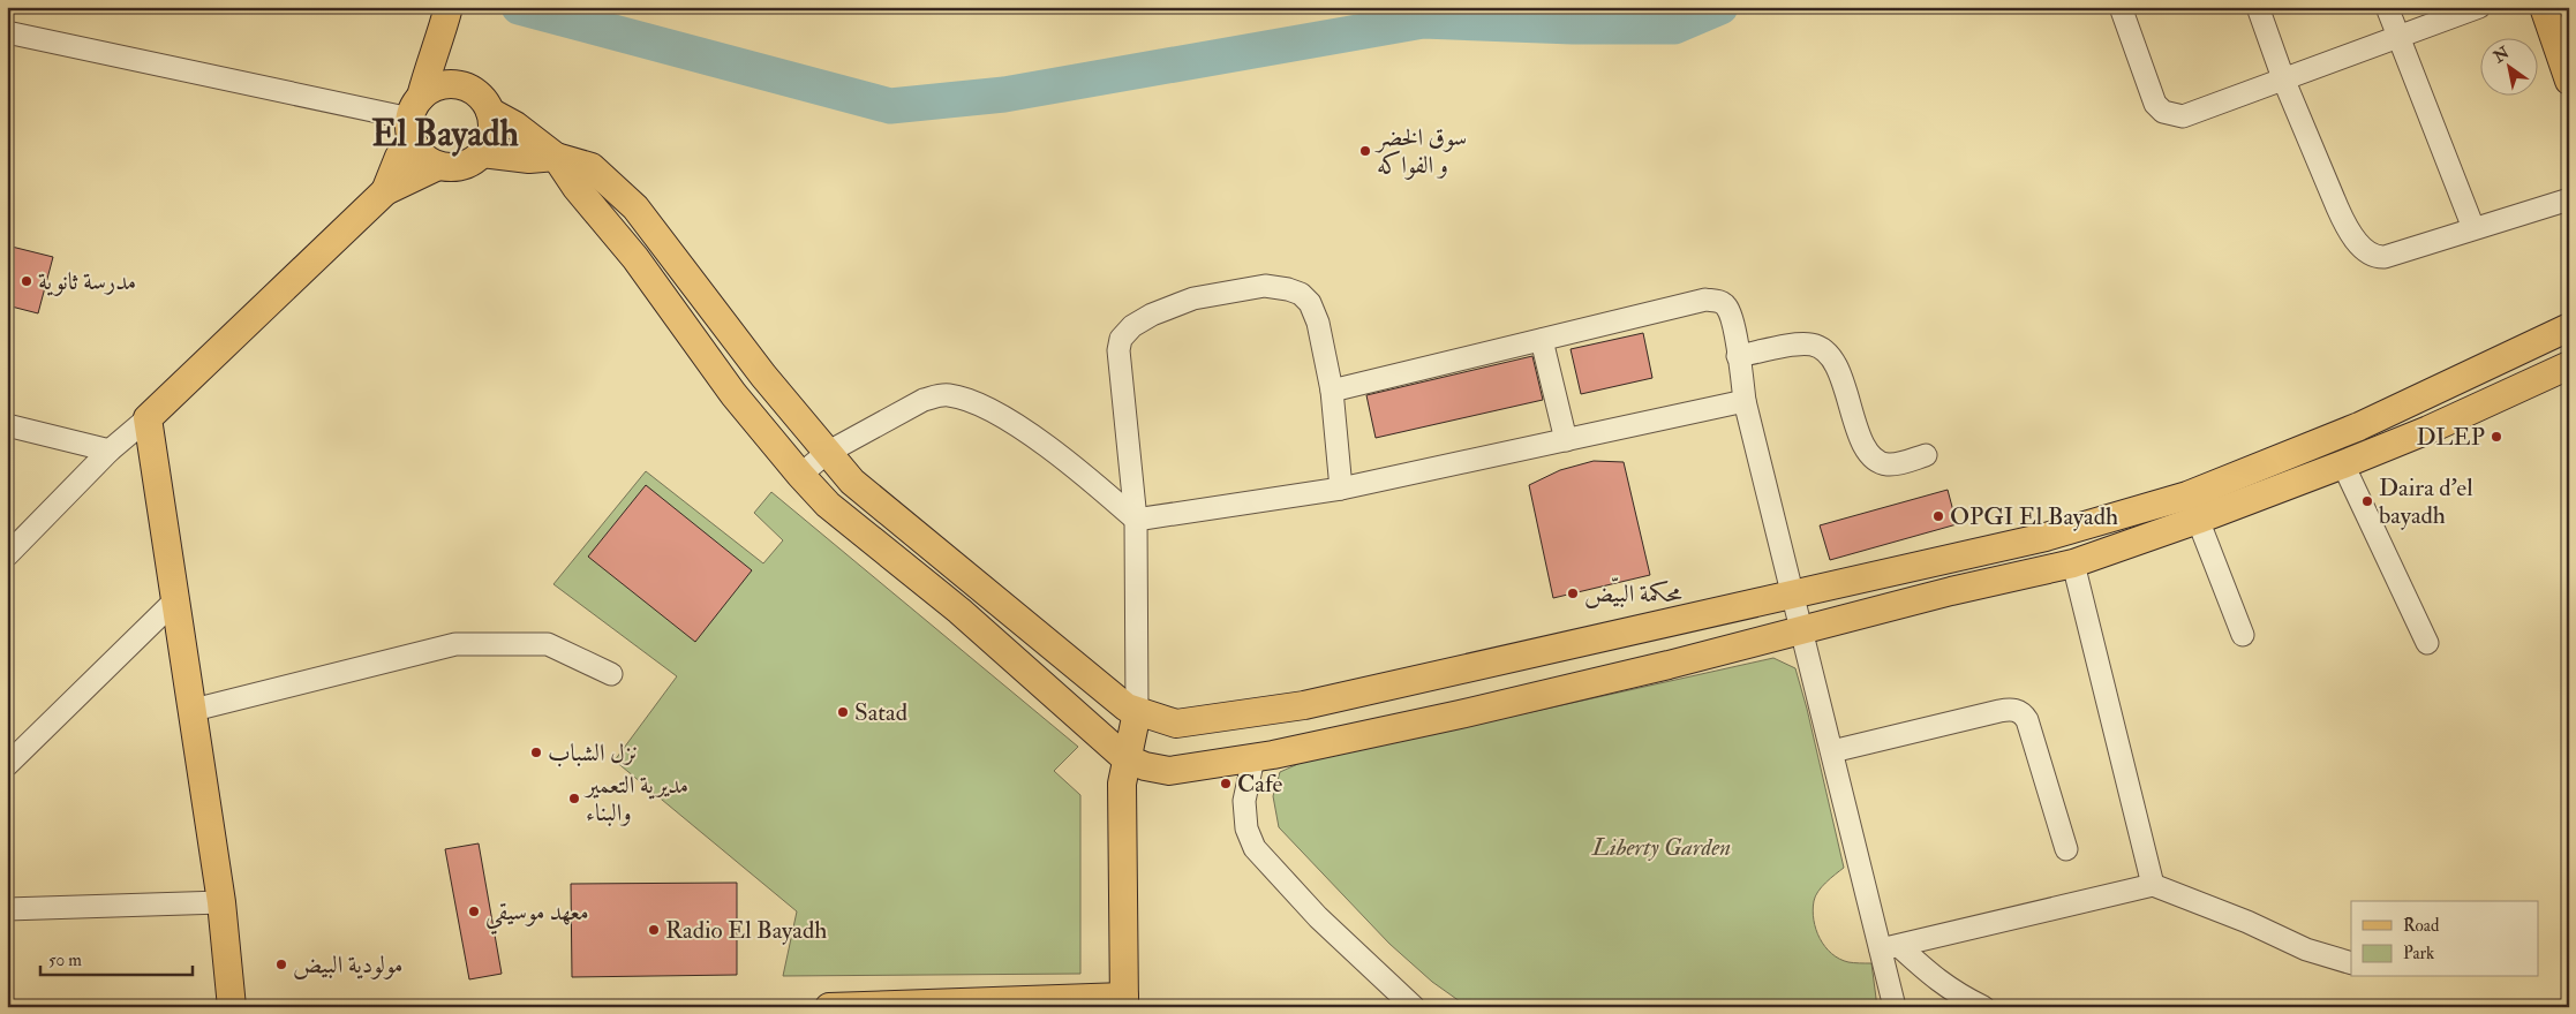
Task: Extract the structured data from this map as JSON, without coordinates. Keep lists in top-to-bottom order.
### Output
{
  "districts": ["El Bayadh"],
  "parks": ["Liberty Garden"],
  "places": [
    "سوق الخضر و الفواكه",
    "مدرسة ثانوية",
    "DLEP",
    "Daira d'el bayadh",
    "OPGI El Bayadh",
    "محكمة البيّض",
    "Satad",
    "نزل الشباب",
    "Cafe",
    "مديرية التعمير والبناء",
    "معهد موسيقي",
    "Radio El Bayadh",
    "مولودية البيض"
  ],
  "legend": ["Road", "Park"],
  "scale_bar": "50 m",
  "north": "top left"
}
